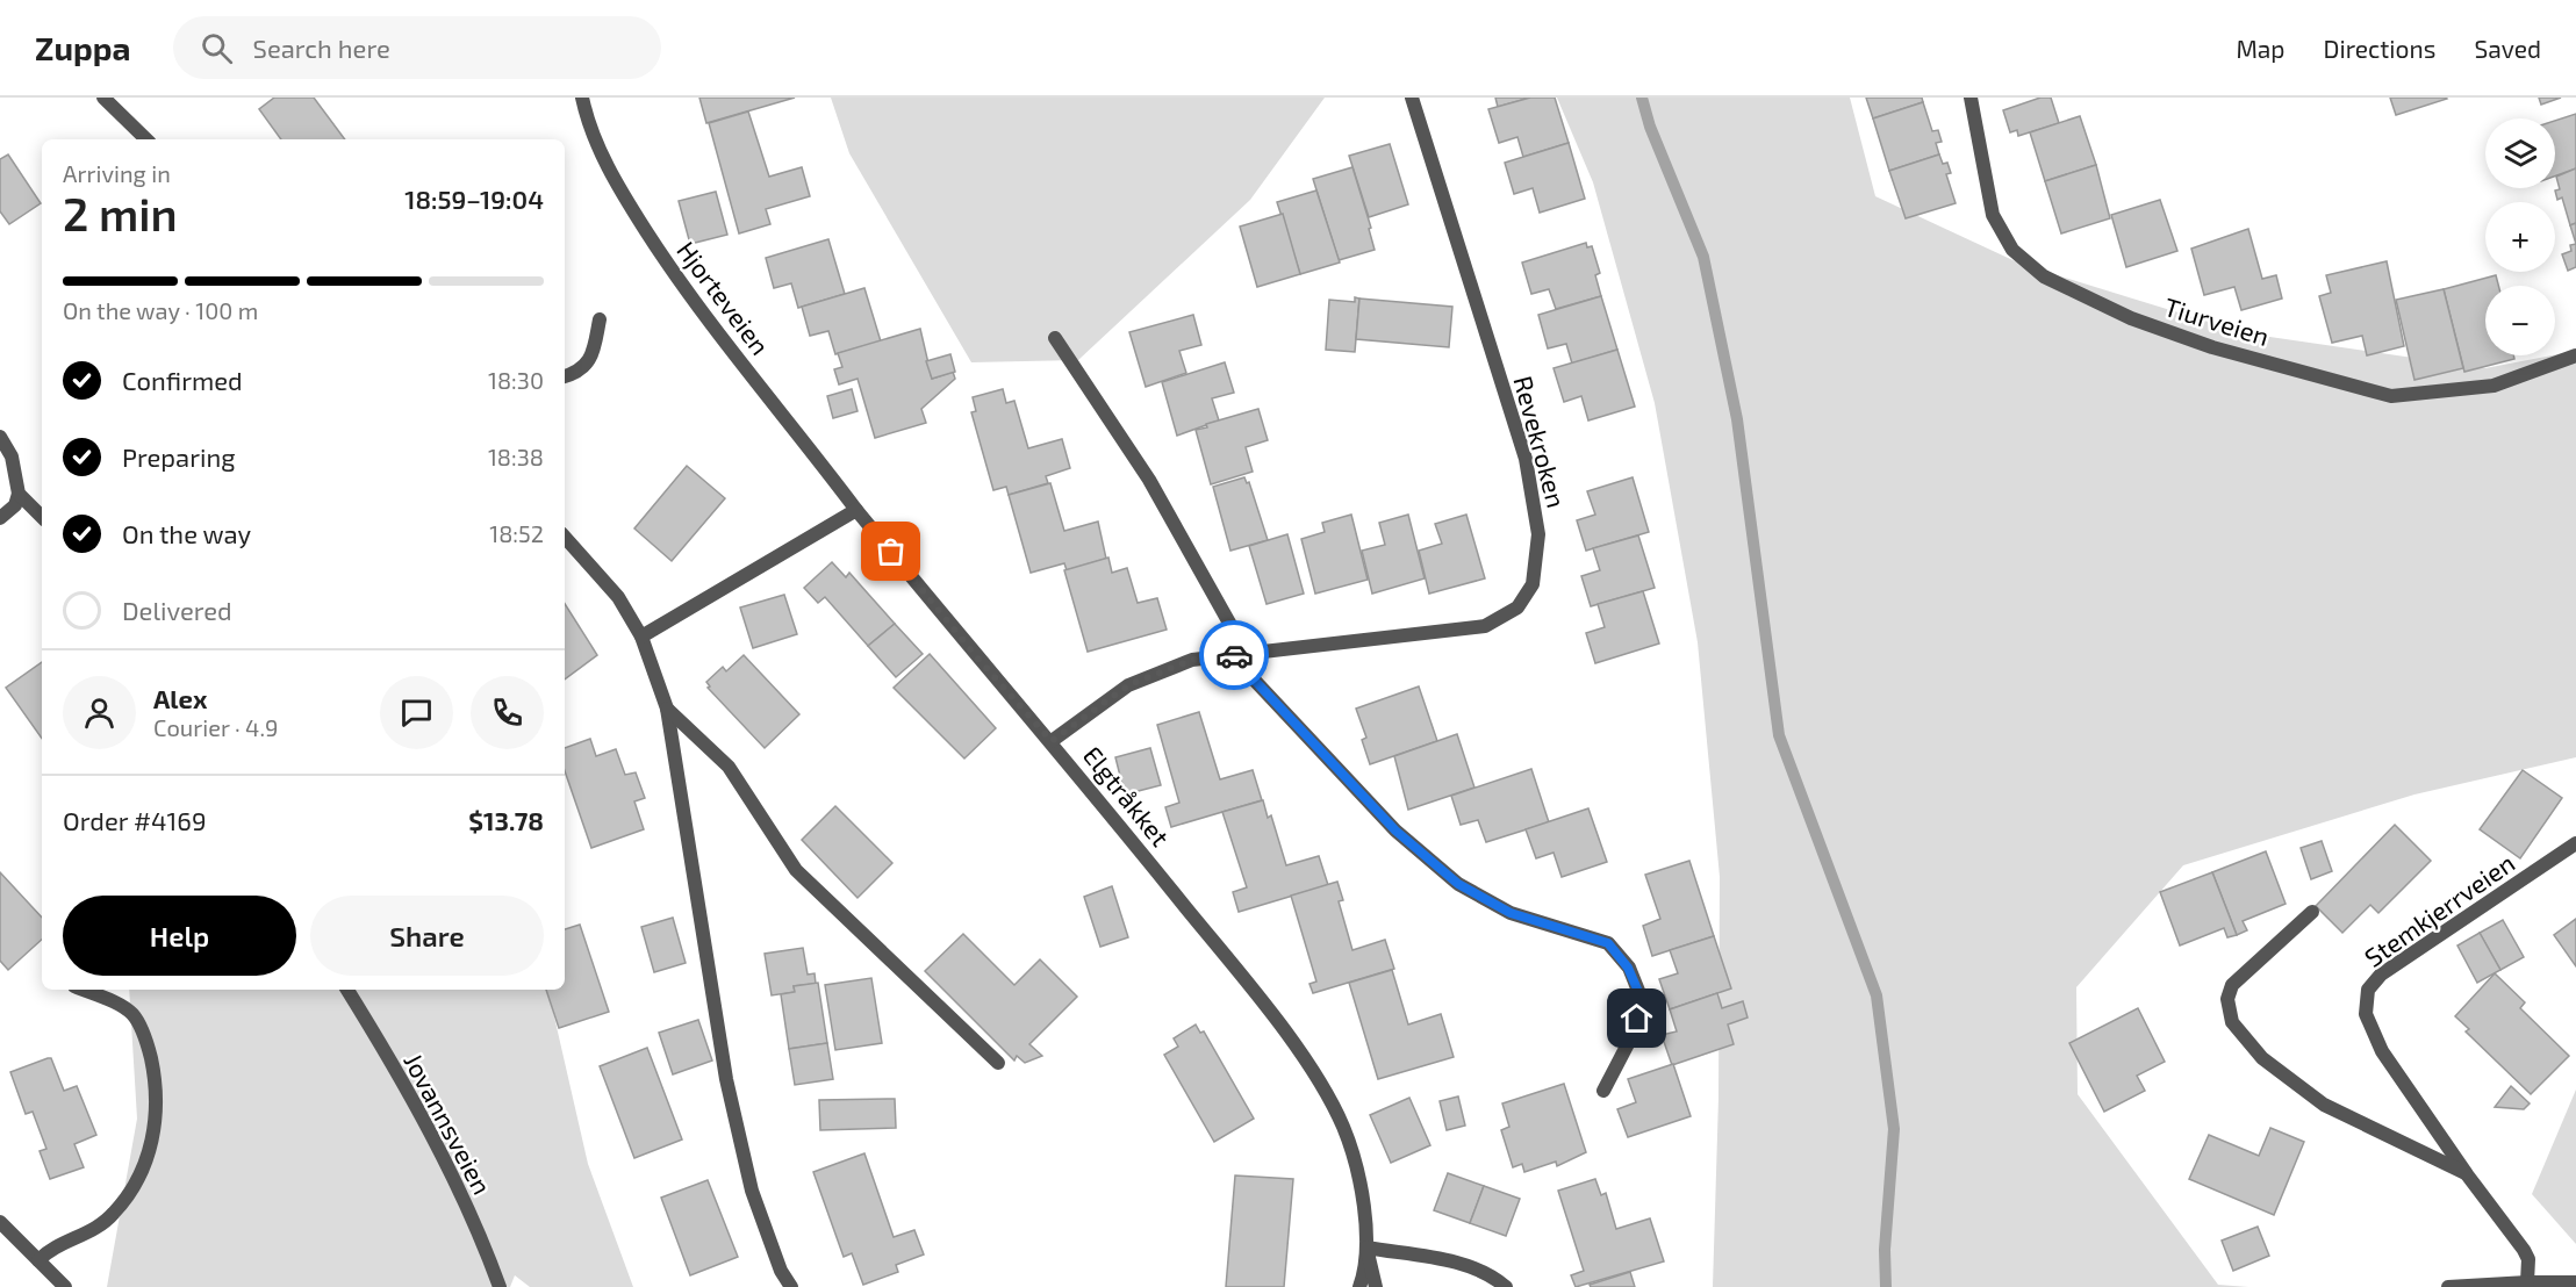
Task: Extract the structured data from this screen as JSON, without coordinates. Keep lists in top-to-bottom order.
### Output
{
  "streets": {
    "street": [
      "Hjorteveien",
      "Tiurveien",
      "Revekroken",
      "Elgtråkket",
      "Stemkjerrveien",
      "Jovannsveien"
    ]
  },
  "crossings": [
    ["Hjorteveien", "Elgtråkket"],
    ["Revekroken", "Elgtråkket"]
  ],
  "page": {
    "header": "Zuppa",
    "search": "Search here",
    "nav": ["Map", "Directions", "Saved"],
    "map_buttons": ["+", "−"],
    "heading": ["2 min", "Arriving in", "18:59–19:04"],
    "panel": [
      "Alex",
      "Courier · 4.9",
      "Order #4169",
      "$13.78"
    ],
    "bar": "On the way · 100 m",
    "list": [
      ["Confirmed", "18:30"],
      ["Preparing", "18:38"],
      ["On the way", "18:52"],
      "Delivered"
    ],
    "buttons": ["Help", "Share"]
  }
}
